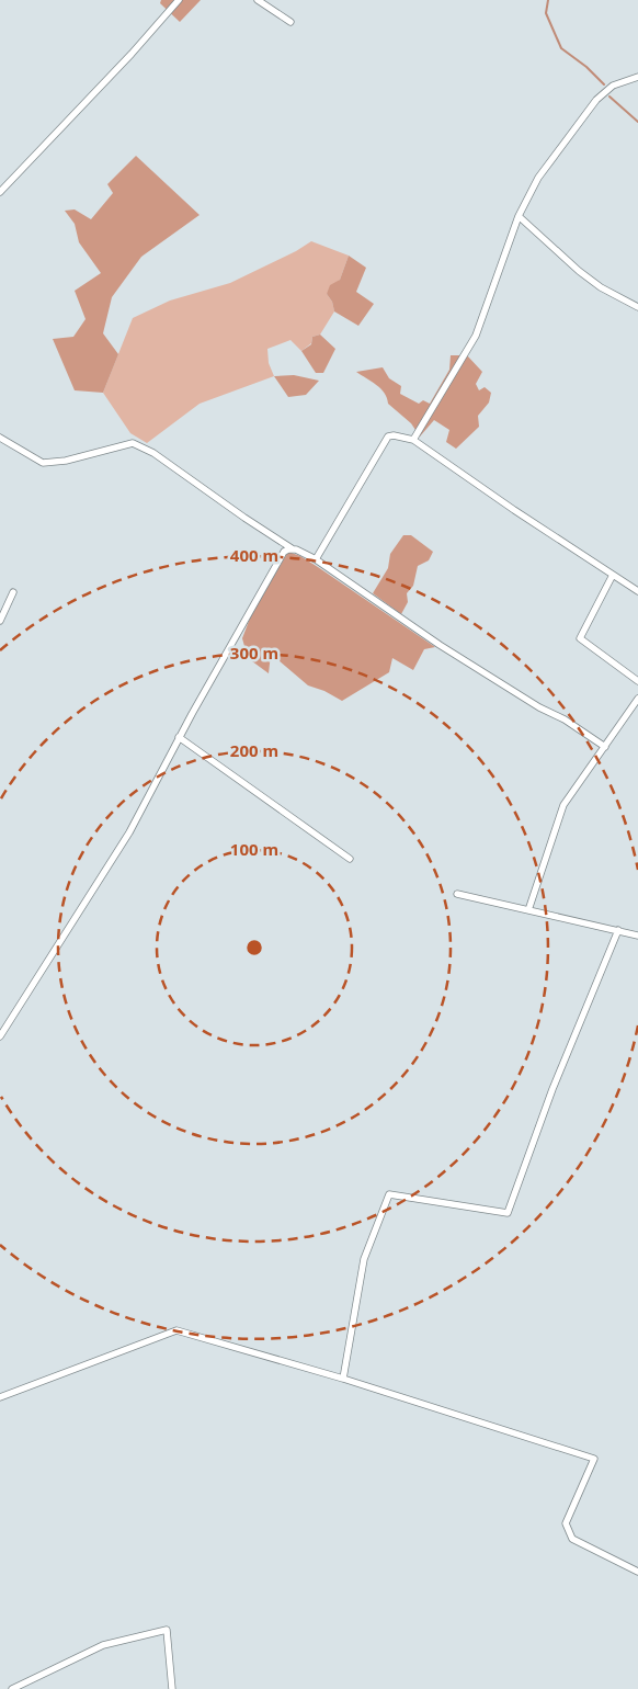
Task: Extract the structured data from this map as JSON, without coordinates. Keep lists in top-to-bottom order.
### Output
{
  "rings": [
    "400 m",
    "300 m",
    "200 m",
    "100 m"
  ]
}
